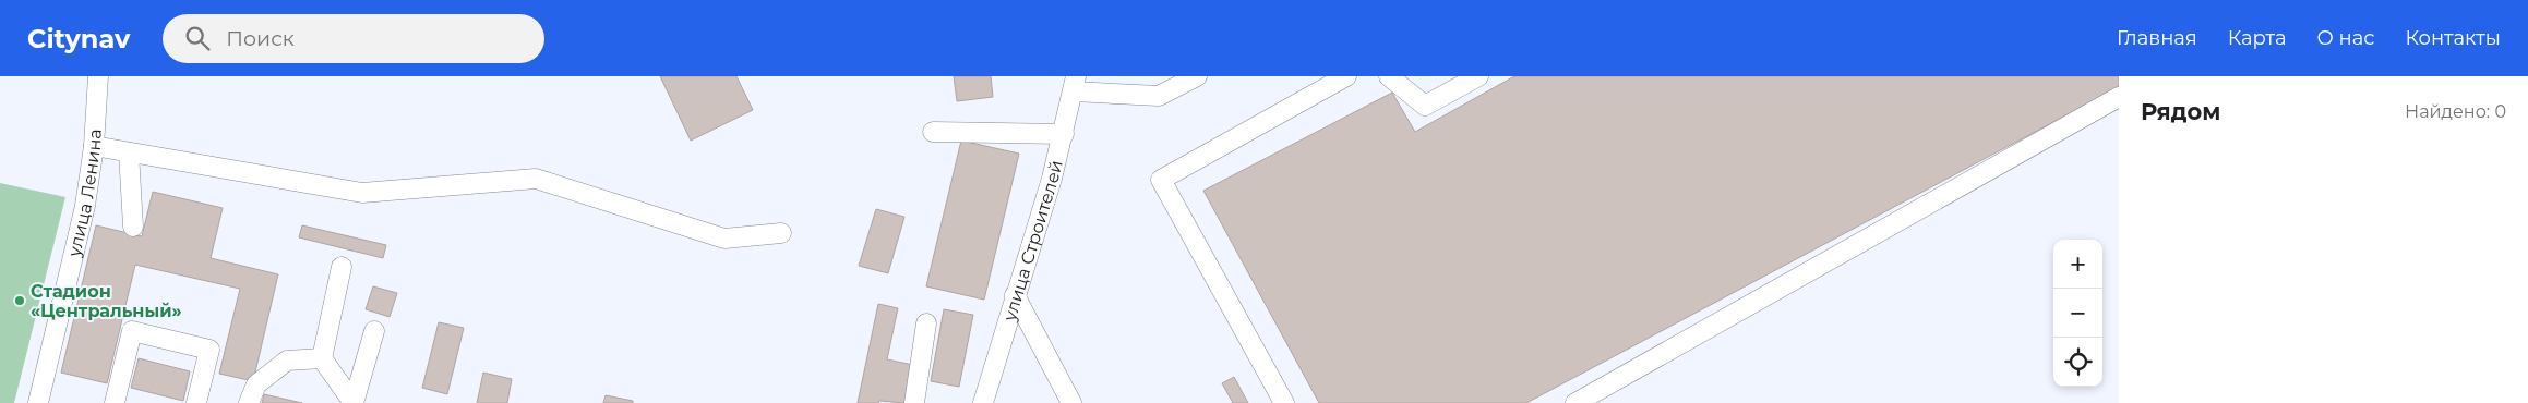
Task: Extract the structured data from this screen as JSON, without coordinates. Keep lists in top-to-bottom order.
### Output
{
  "streets": {
    "street": ["улица Ленина", "улица Строителей"]
  },
  "places": ["Стадион «Центральный»"],
  "page": {
    "header": "Citynav",
    "search": "Поиск",
    "nav": [
      "Главная",
      "Карта",
      "О нас",
      "Контакты"
    ],
    "heading": ["Рядом", "Найдено: 0"],
    "map_buttons": ["+", "−"]
  }
}
